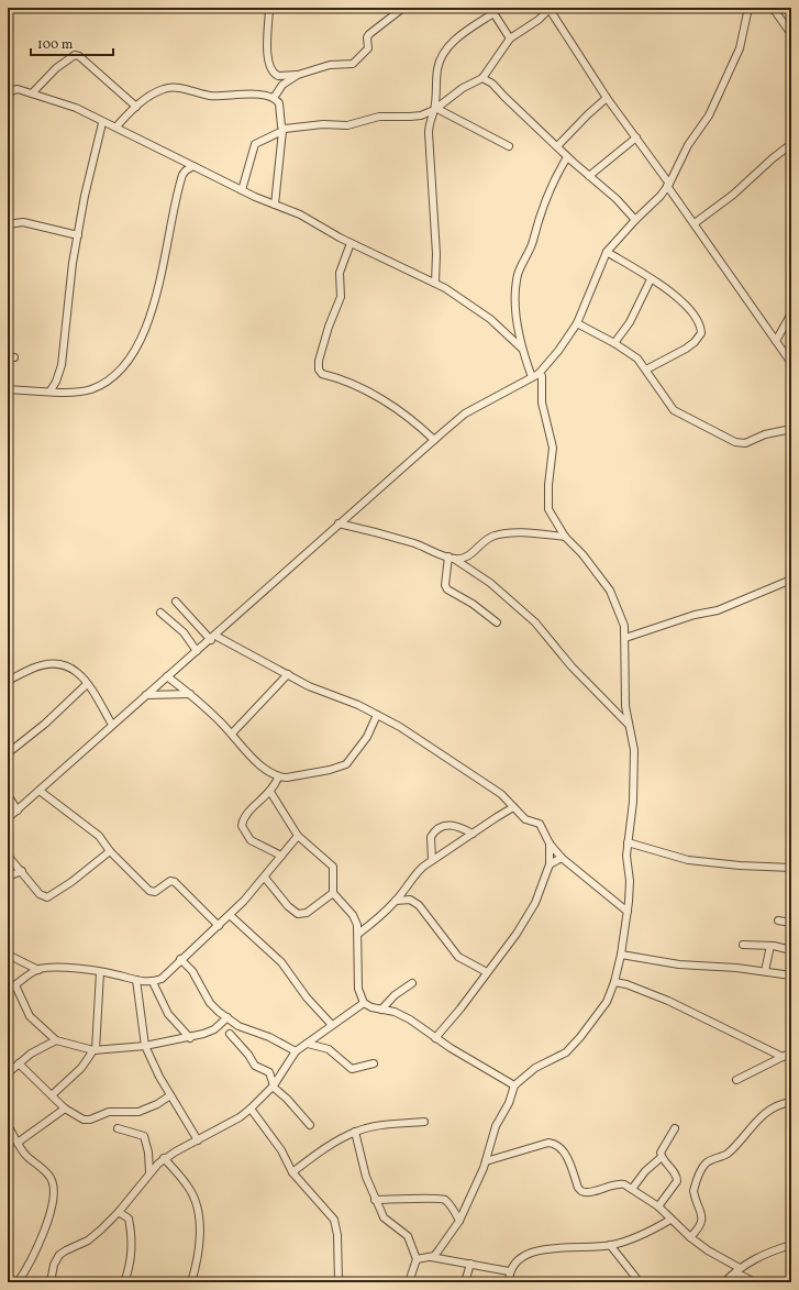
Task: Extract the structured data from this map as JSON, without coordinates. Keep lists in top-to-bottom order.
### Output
{
  "scale_bar": "100 m"
}
